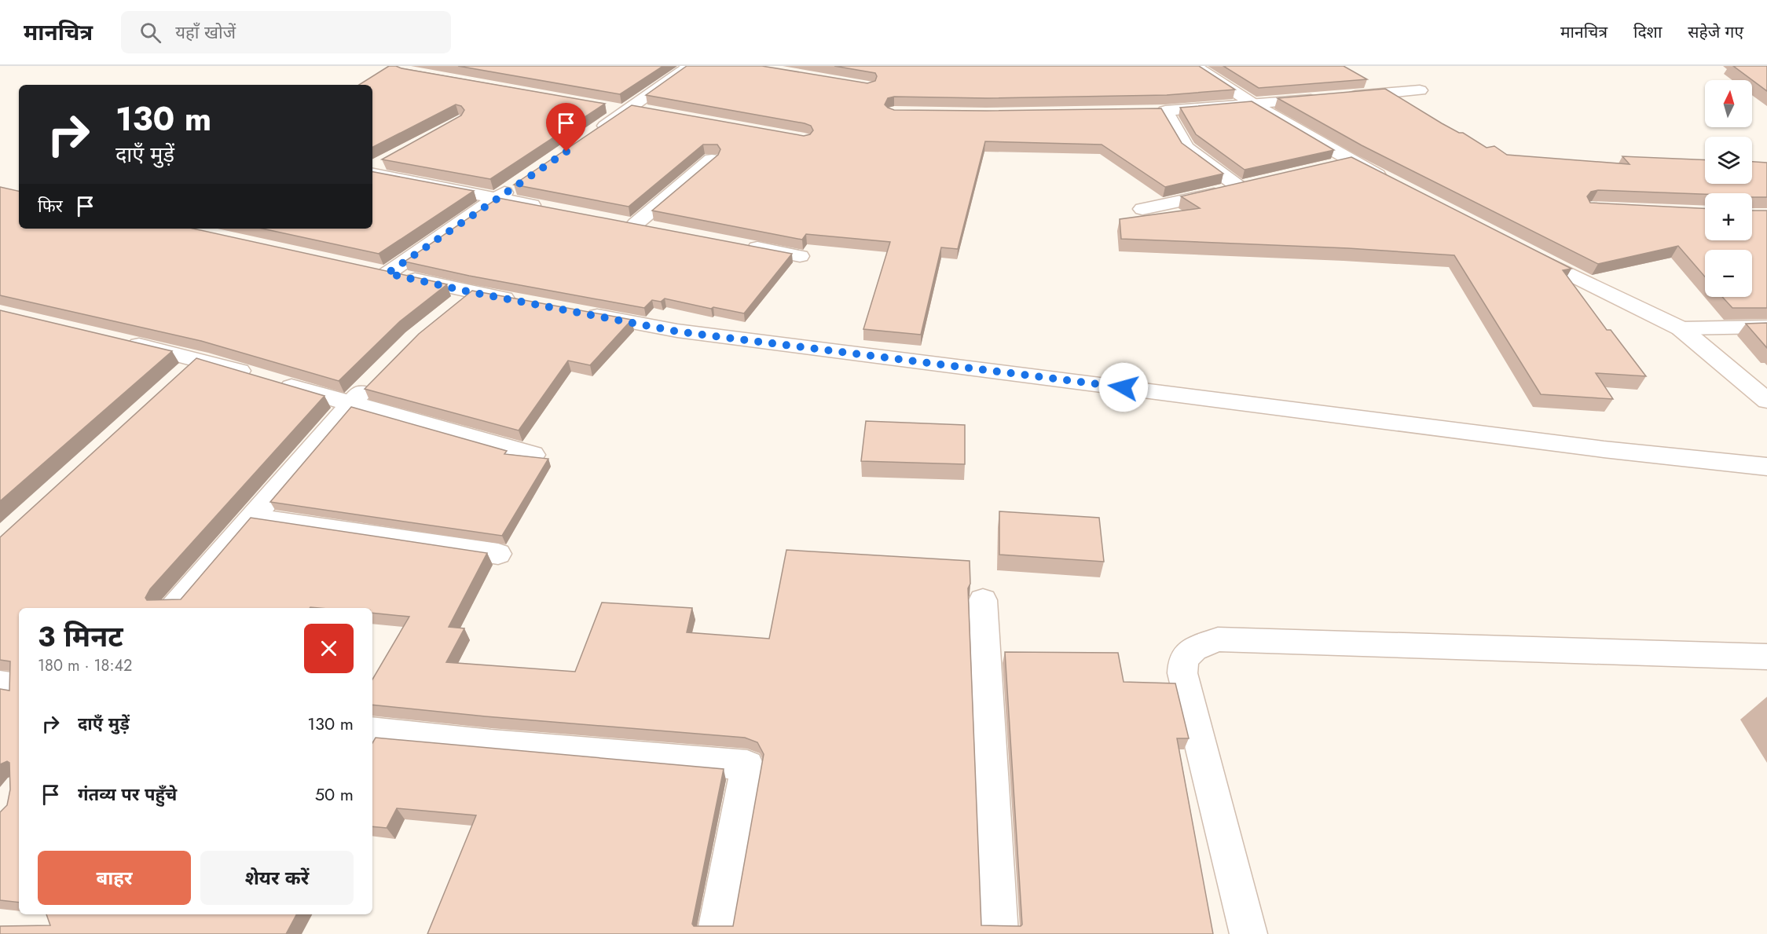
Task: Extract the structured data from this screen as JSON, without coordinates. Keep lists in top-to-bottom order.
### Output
{
  "north": "top",
  "page": {
    "header": "मानचित्र",
    "search": "यहाँ खोजें",
    "nav": ["मानचित्र", "दिशा", "सहेजे गए"],
    "map_buttons": ["+", "−"],
    "turn": ["130 m", "दाएँ मुड़ें"],
    "then": "फिर",
    "heading": ["3 मिनट", "180 m · 18:42"],
    "list": [
      {
        "name": "दाएँ मुड़ें",
        "value": "130 m"
      },
      {
        "name": "गंतव्य पर पहुँचे",
        "value": "50 m"
      }
    ],
    "buttons": ["बाहर", "शेयर करें"]
  }
}
